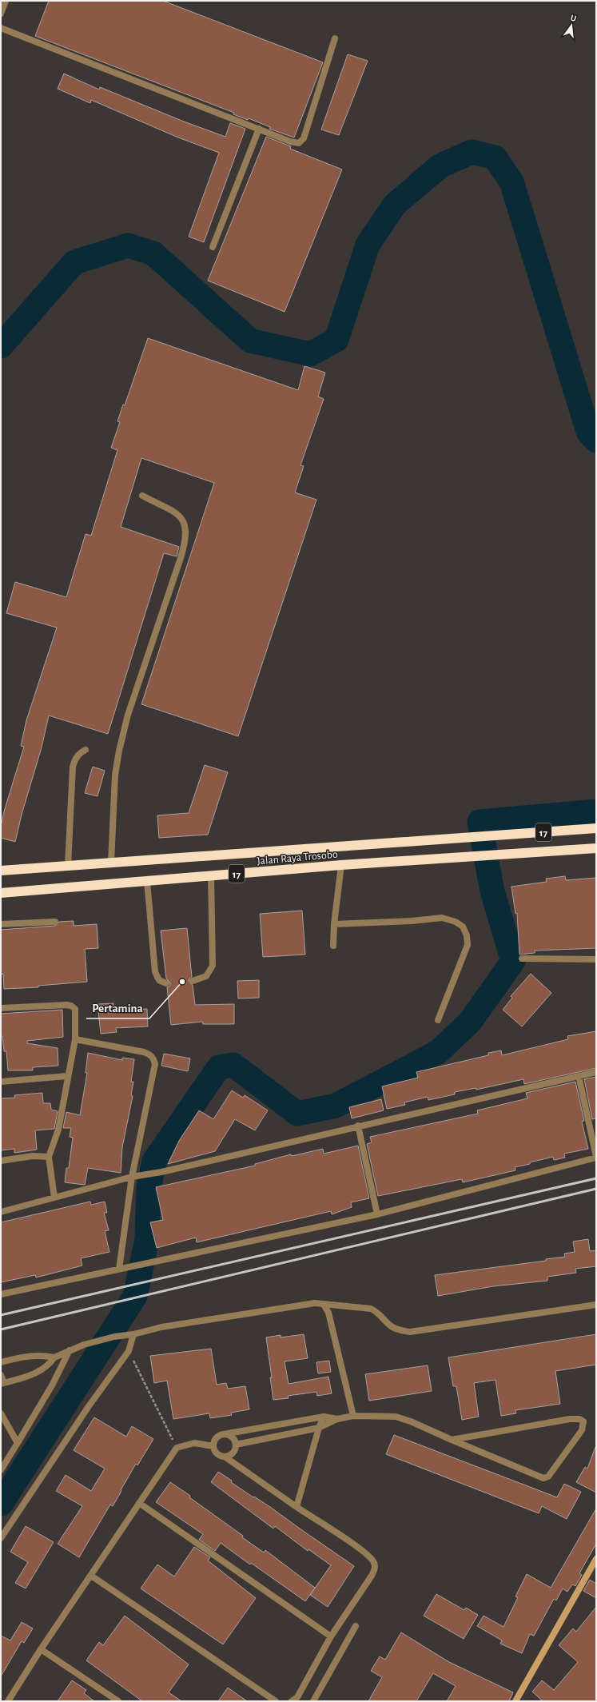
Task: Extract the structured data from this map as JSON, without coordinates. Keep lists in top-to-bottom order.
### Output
{
  "streets": {
    "highway": ["17", "Jalan Raya Trosobo"]
  },
  "places": ["Pertamina"],
  "north": "top"
}
